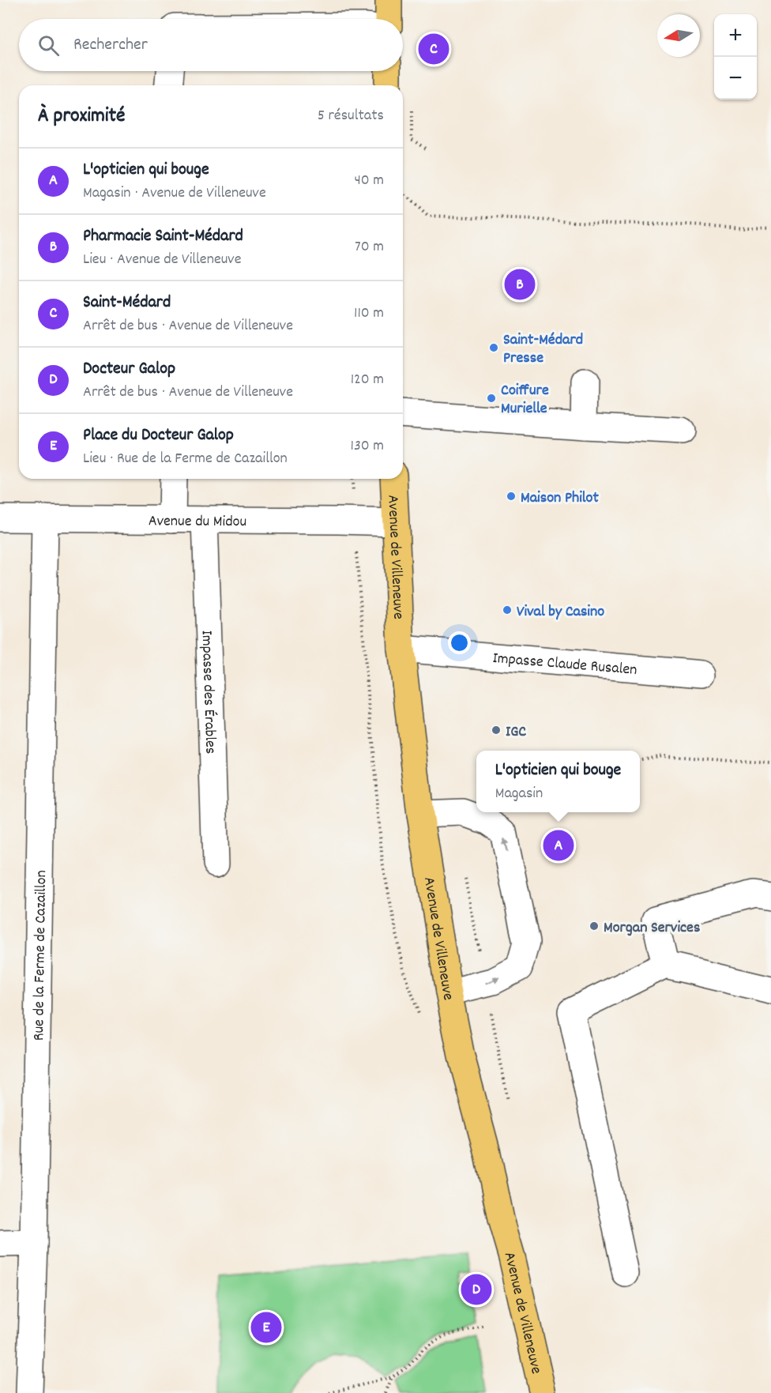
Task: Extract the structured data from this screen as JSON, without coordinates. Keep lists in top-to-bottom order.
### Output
{
  "streets": {
    "main road": ["Avenue de Villeneuve"],
    "street": [
      "Avenue du Midou",
      "Impasse Claude Rusalen",
      "Impasse des Érables",
      "Rue de la Ferme de Cazaillon"
    ]
  },
  "crossings": [
    ["Avenue du Midou", "Avenue de Villeneuve"],
    ["Avenue du Midou", "Impasse des Érables"],
    ["Avenue du Midou", "Rue de la Ferme de Cazaillon"],
    ["Avenue de Villeneuve", "Impasse Claude Rusalen"]
  ],
  "places": [
    "Saint-Médard Presse",
    "Coiffure Murielle",
    "Maison Philot",
    "Vival by Casino",
    "IGC",
    "Morgan Services"
  ],
  "north": "left",
  "page": {
    "map_buttons": ["+", "−"],
    "search": "Rechercher",
    "pins": [
      "C",
      "B",
      "A",
      "D",
      "E"
    ],
    "heading": ["À proximité", "5 résultats"],
    "list": [
      {
        "mark": "A",
        "name": "L'opticien qui bouge",
        "note": "Magasin · Avenue de Villeneuve",
        "value": "40 m"
      },
      {
        "mark": "B",
        "name": "Pharmacie Saint-Médard",
        "note": "Lieu · Avenue de Villeneuve",
        "value": "70 m"
      },
      {
        "mark": "C",
        "name": "Saint-Médard",
        "note": "Arrêt de bus · Avenue de Villeneuve",
        "value": "110 m"
      },
      {
        "mark": "D",
        "name": "Docteur Galop",
        "note": "Arrêt de bus · Avenue de Villeneuve",
        "value": "120 m"
      },
      {
        "mark": "E",
        "name": "Place du Docteur Galop",
        "note": "Lieu · Rue de la Ferme de Cazaillon",
        "value": "130 m"
      }
    ],
    "popup": ["L'opticien qui bouge", "Magasin"]
  }
}
